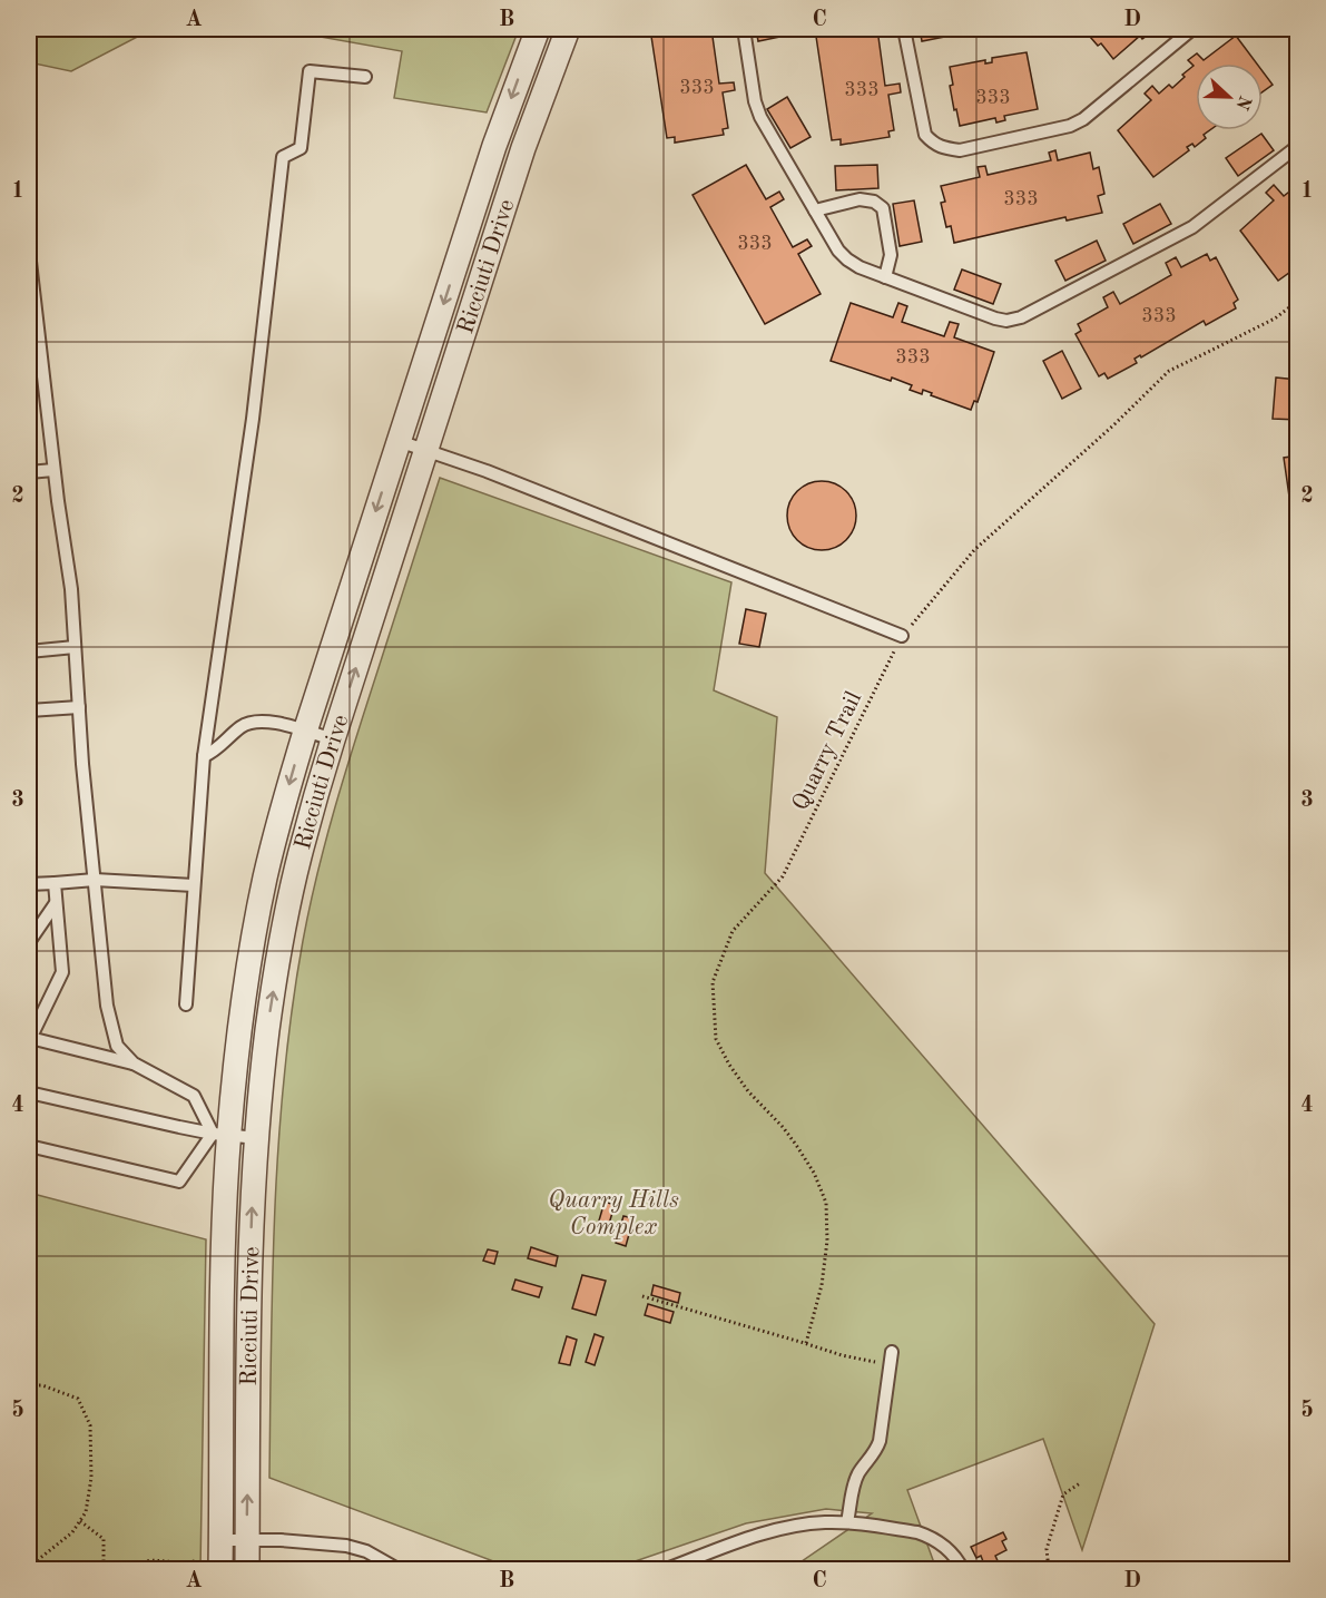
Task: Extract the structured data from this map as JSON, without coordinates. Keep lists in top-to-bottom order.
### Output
{
  "streets": {
    "street": ["Ricciuti Drive"],
    "path": ["Quarry Trail"]
  },
  "parks": ["Quarry Hills Complex"],
  "house_numbers": [
    "333",
    "333",
    "333",
    "333",
    "333",
    "333",
    "333"
  ],
  "north": "right",
  "grid": {
    "columns": [
      "A",
      "B",
      "C",
      "D"
    ],
    "rows": [
      "1",
      "2",
      "3",
      "4",
      "5"
    ]
  }
}
